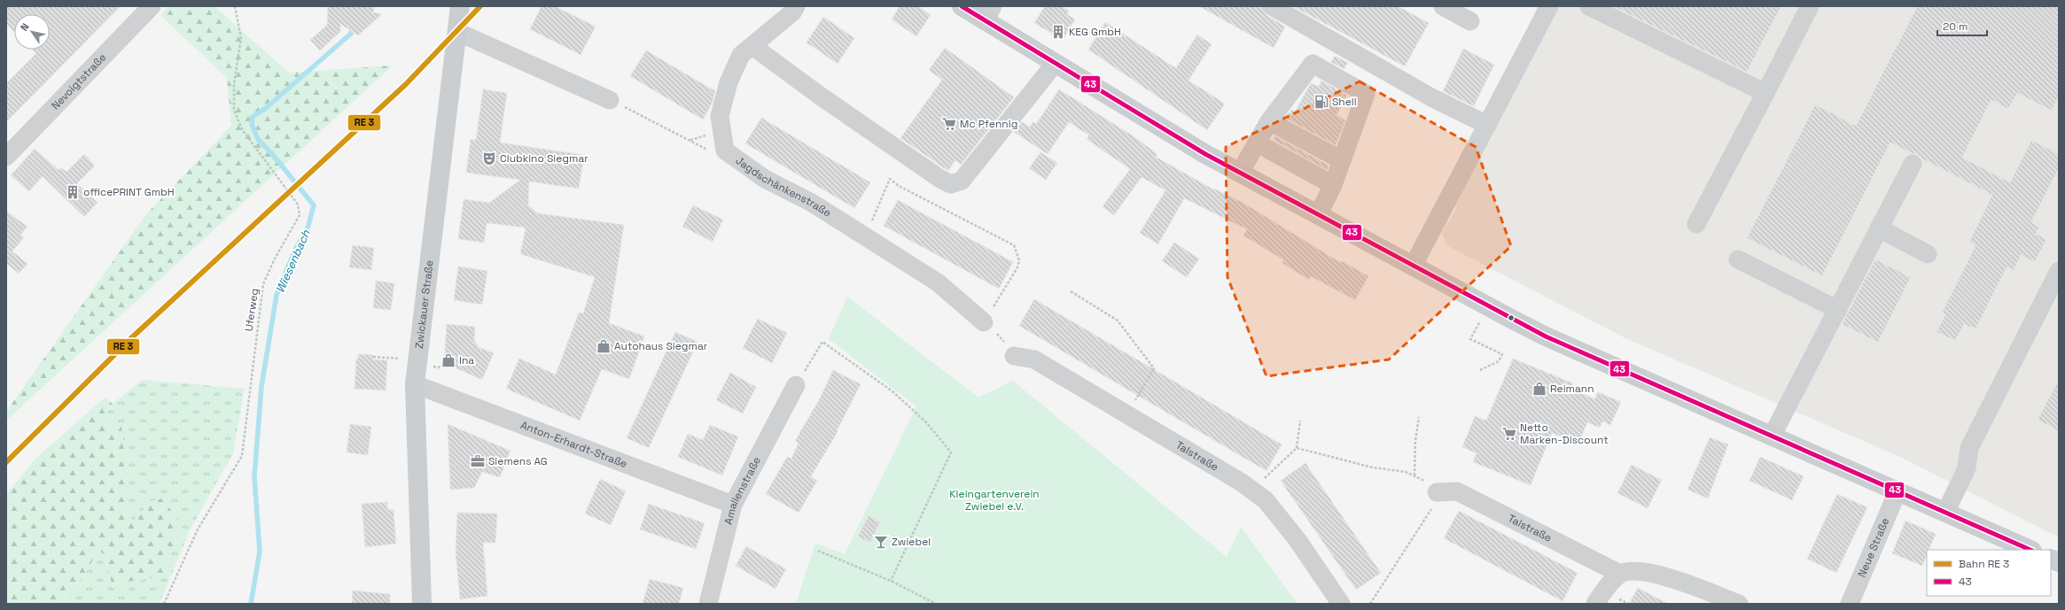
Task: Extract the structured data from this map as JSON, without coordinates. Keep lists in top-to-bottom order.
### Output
{
  "streets": {
    "main road": ["Zwickauer Straße"],
    "street": [
      "Nevoigtstraße",
      "Jagdschänkenstraße",
      "Anton-Erhardt-Straße",
      "Talstraße",
      "Amalienstraße",
      "Neue Straße"
    ],
    "path": ["Uferweg"]
  },
  "crossings": [
    ["Zwickauer Straße", "Anton-Erhardt-Straße"],
    ["Anton-Erhardt-Straße", "Amalienstraße"]
  ],
  "water": ["Wiesenbach"],
  "parks": ["Kleingartenverein Zwiebel e.V."],
  "places": {
    "building": ["KEG GmbH", "officePRINT GmbH"],
    "fuel station": ["Shell"],
    "supermarket": ["Mc Pfennig", "Netto Marken-Discount"],
    "theatre": ["Clubkino Siegmar"],
    "shop": ["Autohaus Siegmar", "Ina", "Reimann"],
    "office": ["Siemens AG"],
    "bar": ["Zwiebel"]
  },
  "lines": ["transit line 43"],
  "legend": ["Bahn RE 3", "43"],
  "scale_bar": "20 m",
  "north": "top left"
}
